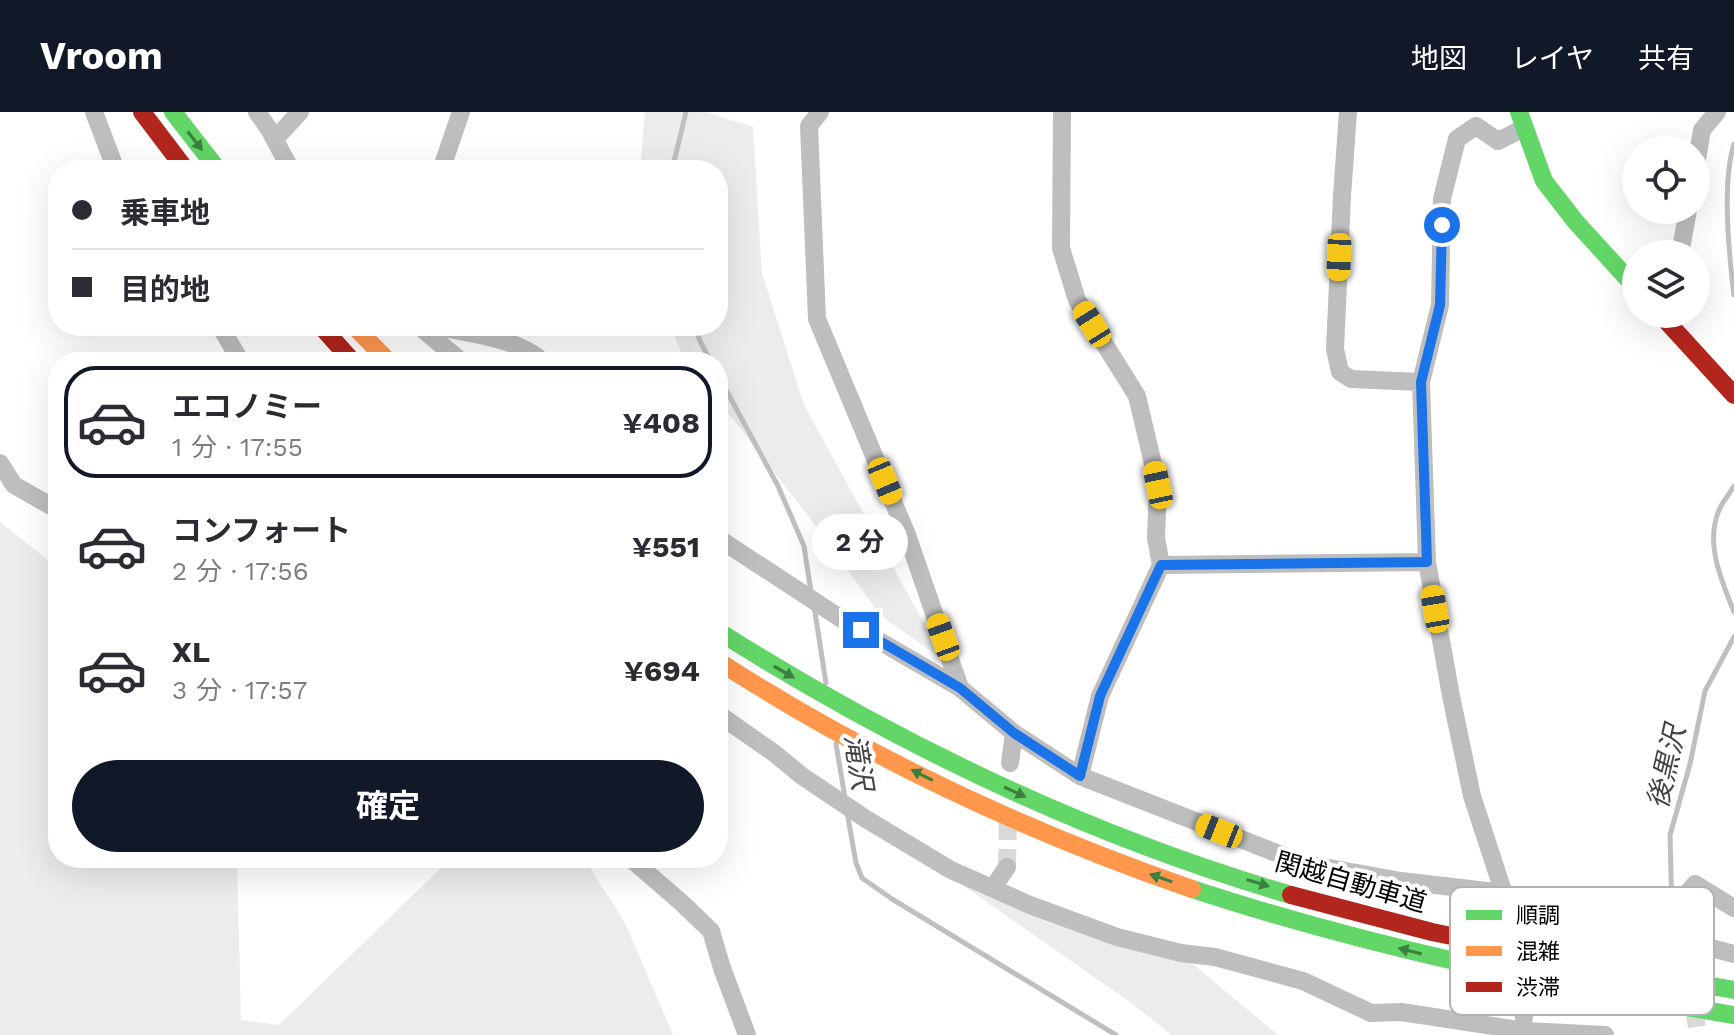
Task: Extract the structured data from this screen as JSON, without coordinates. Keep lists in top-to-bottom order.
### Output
{
  "streets": {
    "main road": ["関越自動車道"]
  },
  "water": ["滝沢", "後黒沢"],
  "legend": ["順調", "混雑", "渋滞"],
  "page": {
    "header": "Vroom",
    "nav": ["地図", "レイヤ", "共有"],
    "banner": ["乗車地", "目的地"],
    "list": [
      {
        "name": "エコノミー",
        "note": "1 分 · 17:55",
        "value": "¥408"
      },
      {
        "name": "コンフォート",
        "note": "2 分 · 17:56",
        "value": "¥551"
      },
      {
        "name": "XL",
        "note": "3 分 · 17:57",
        "value": "¥694"
      }
    ],
    "bubble": "2 分",
    "buttons": "確定"
  }
}
